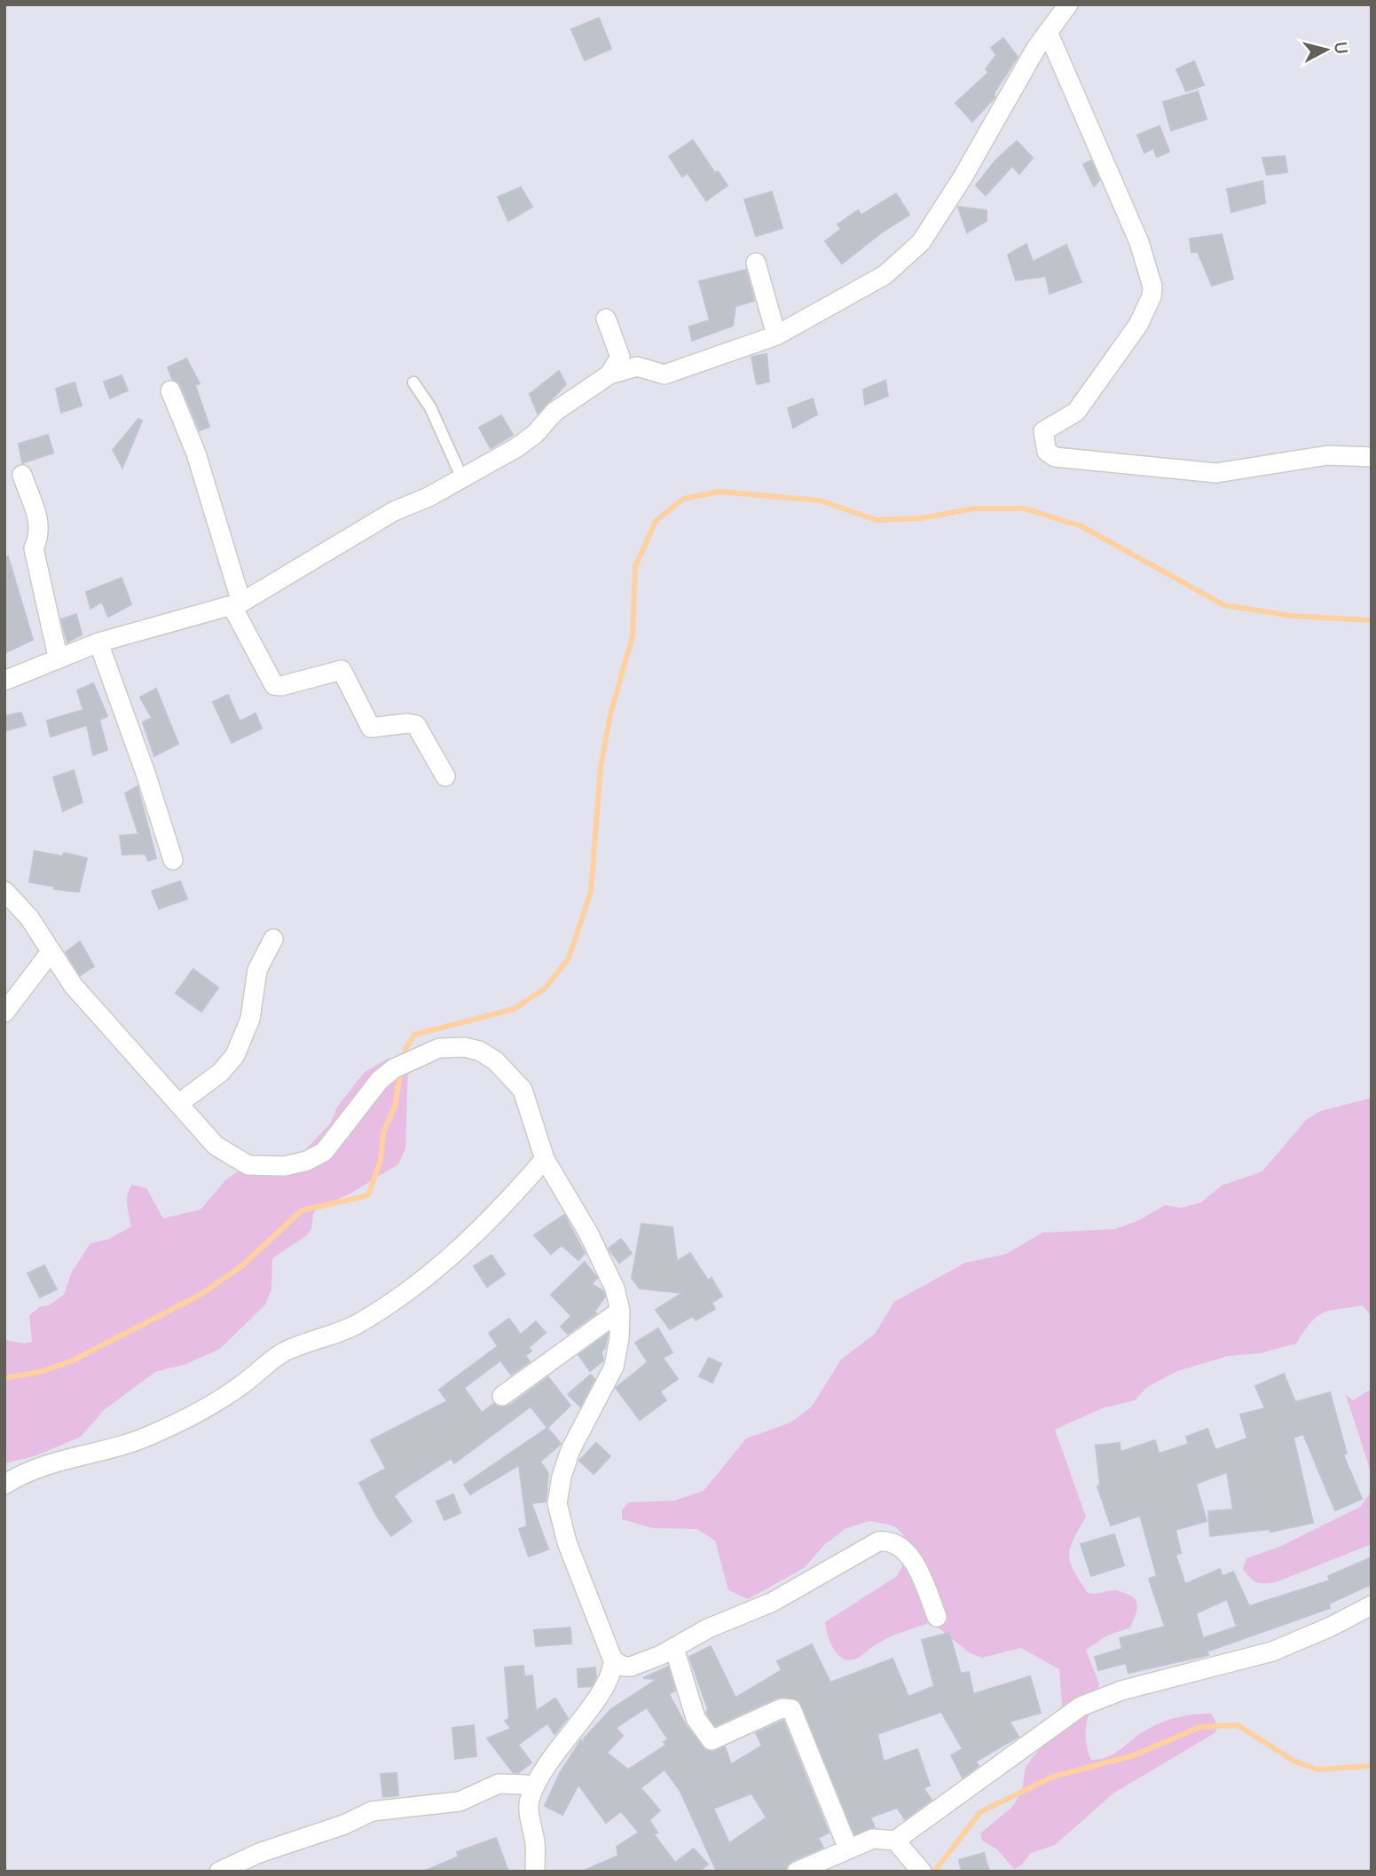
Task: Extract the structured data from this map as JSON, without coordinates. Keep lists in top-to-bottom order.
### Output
{
  "north": "right"
}
